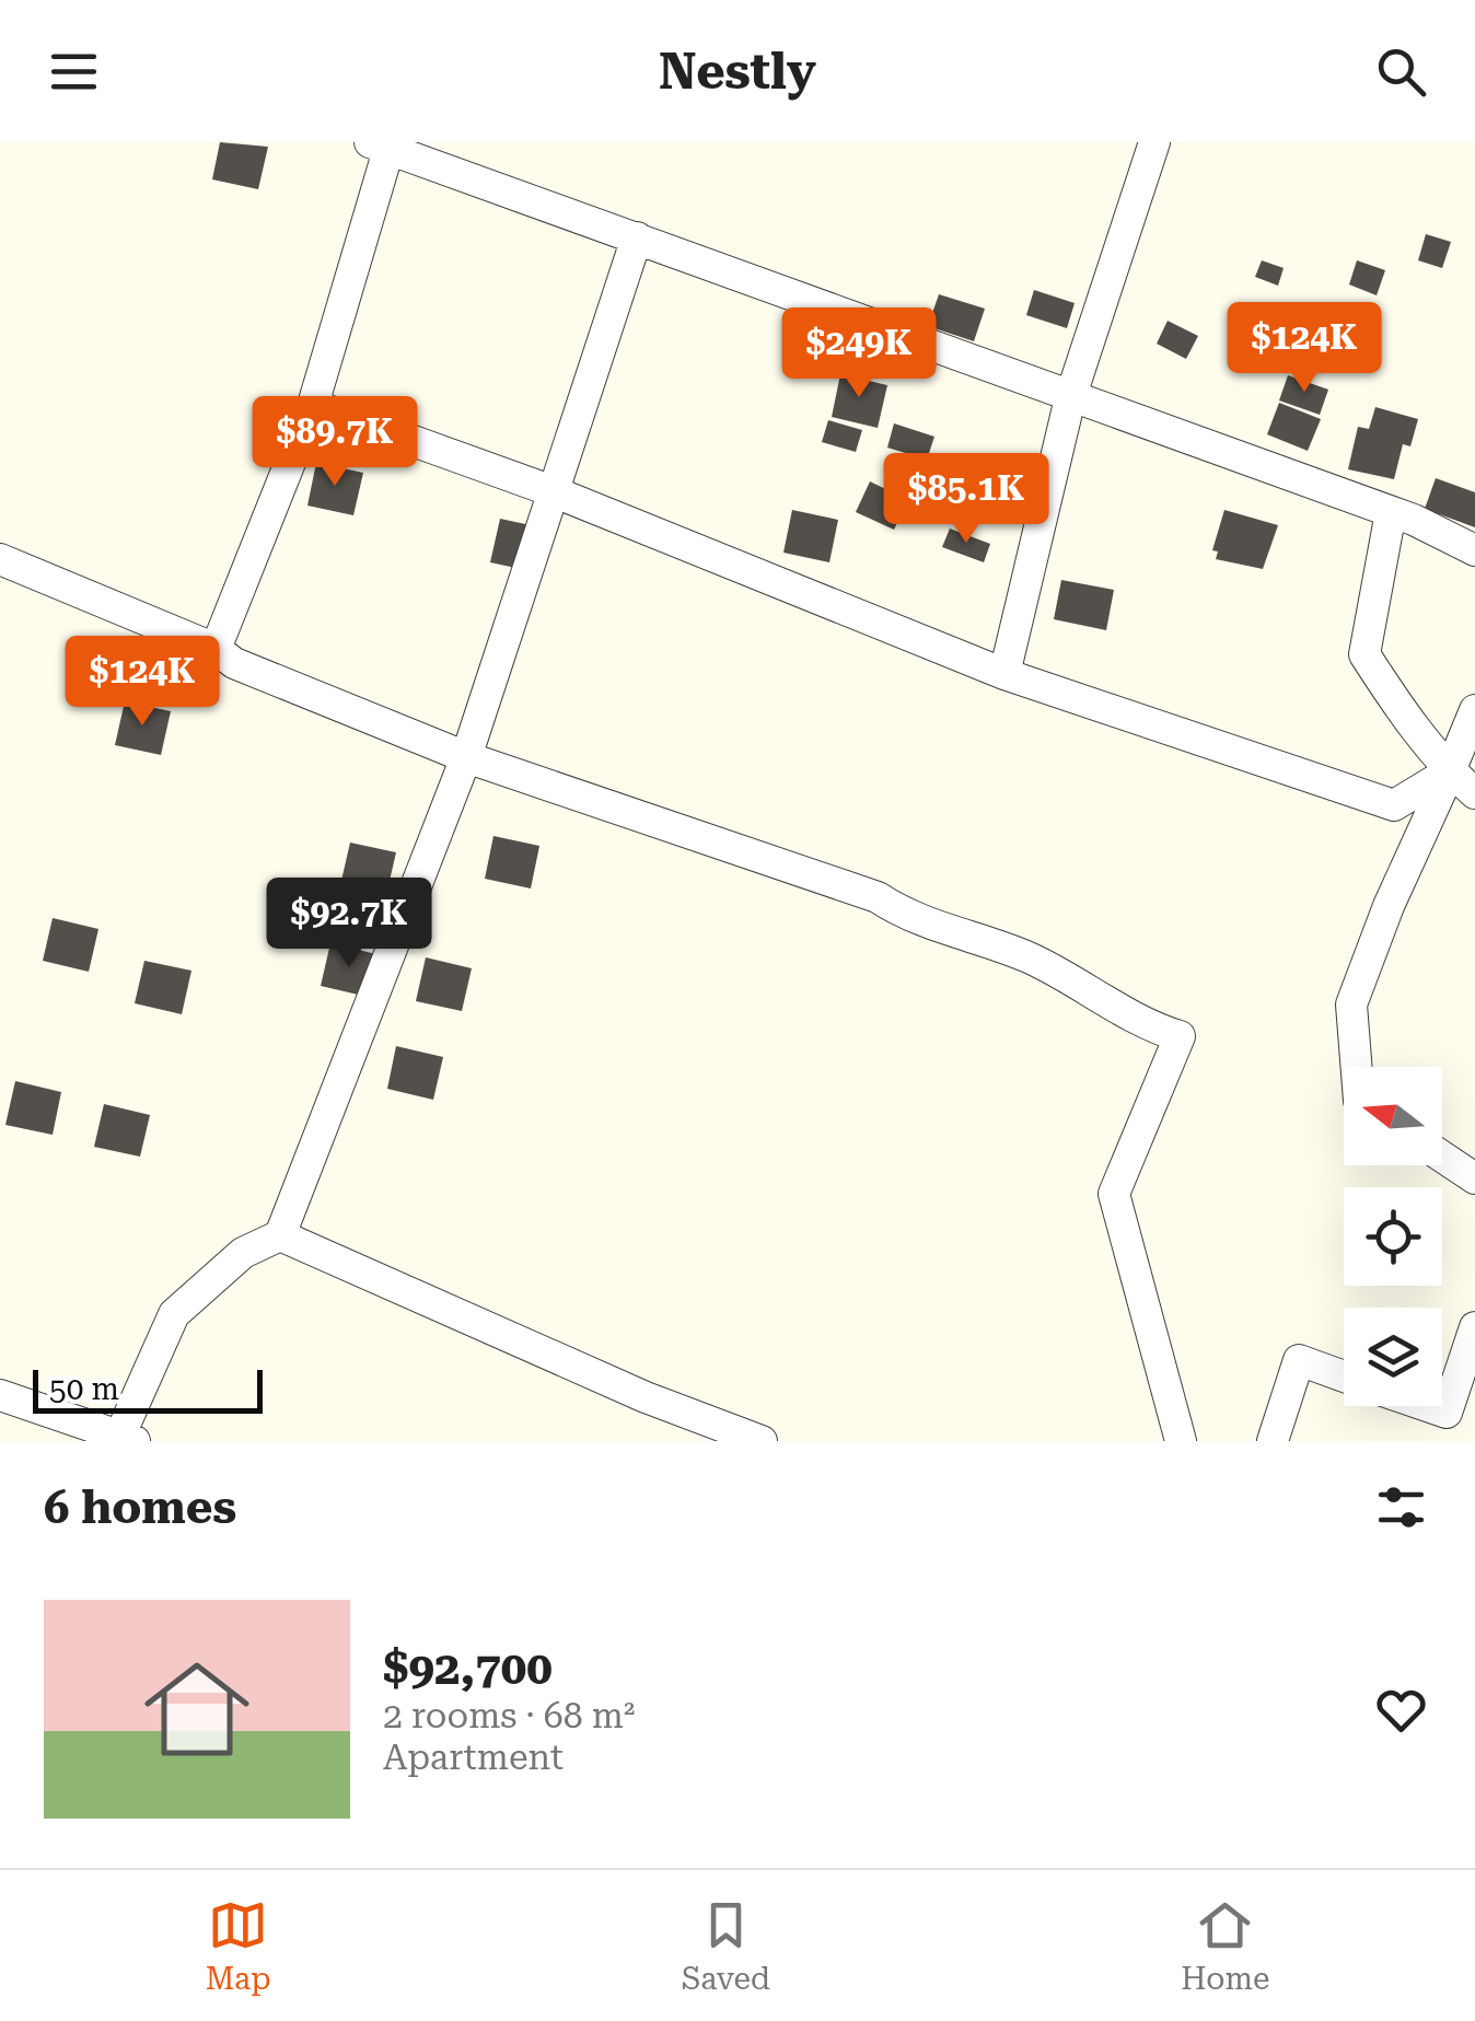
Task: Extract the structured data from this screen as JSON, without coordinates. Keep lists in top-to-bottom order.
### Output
{
  "scale_bar": "50 m",
  "north": "left",
  "page": {
    "header": "Nestly",
    "price": [
      "$124K",
      "$249K",
      "$89.7K",
      "$85.1K",
      "$124K",
      "$92.7K"
    ],
    "scale": "50 m",
    "heading": "6 homes",
    "list": [
      {
        "name": "$92,700",
        "note": "2 rooms · 68 m² · Apartment"
      }
    ],
    "tabs": ["Map", "Saved", "Home"]
  }
}
